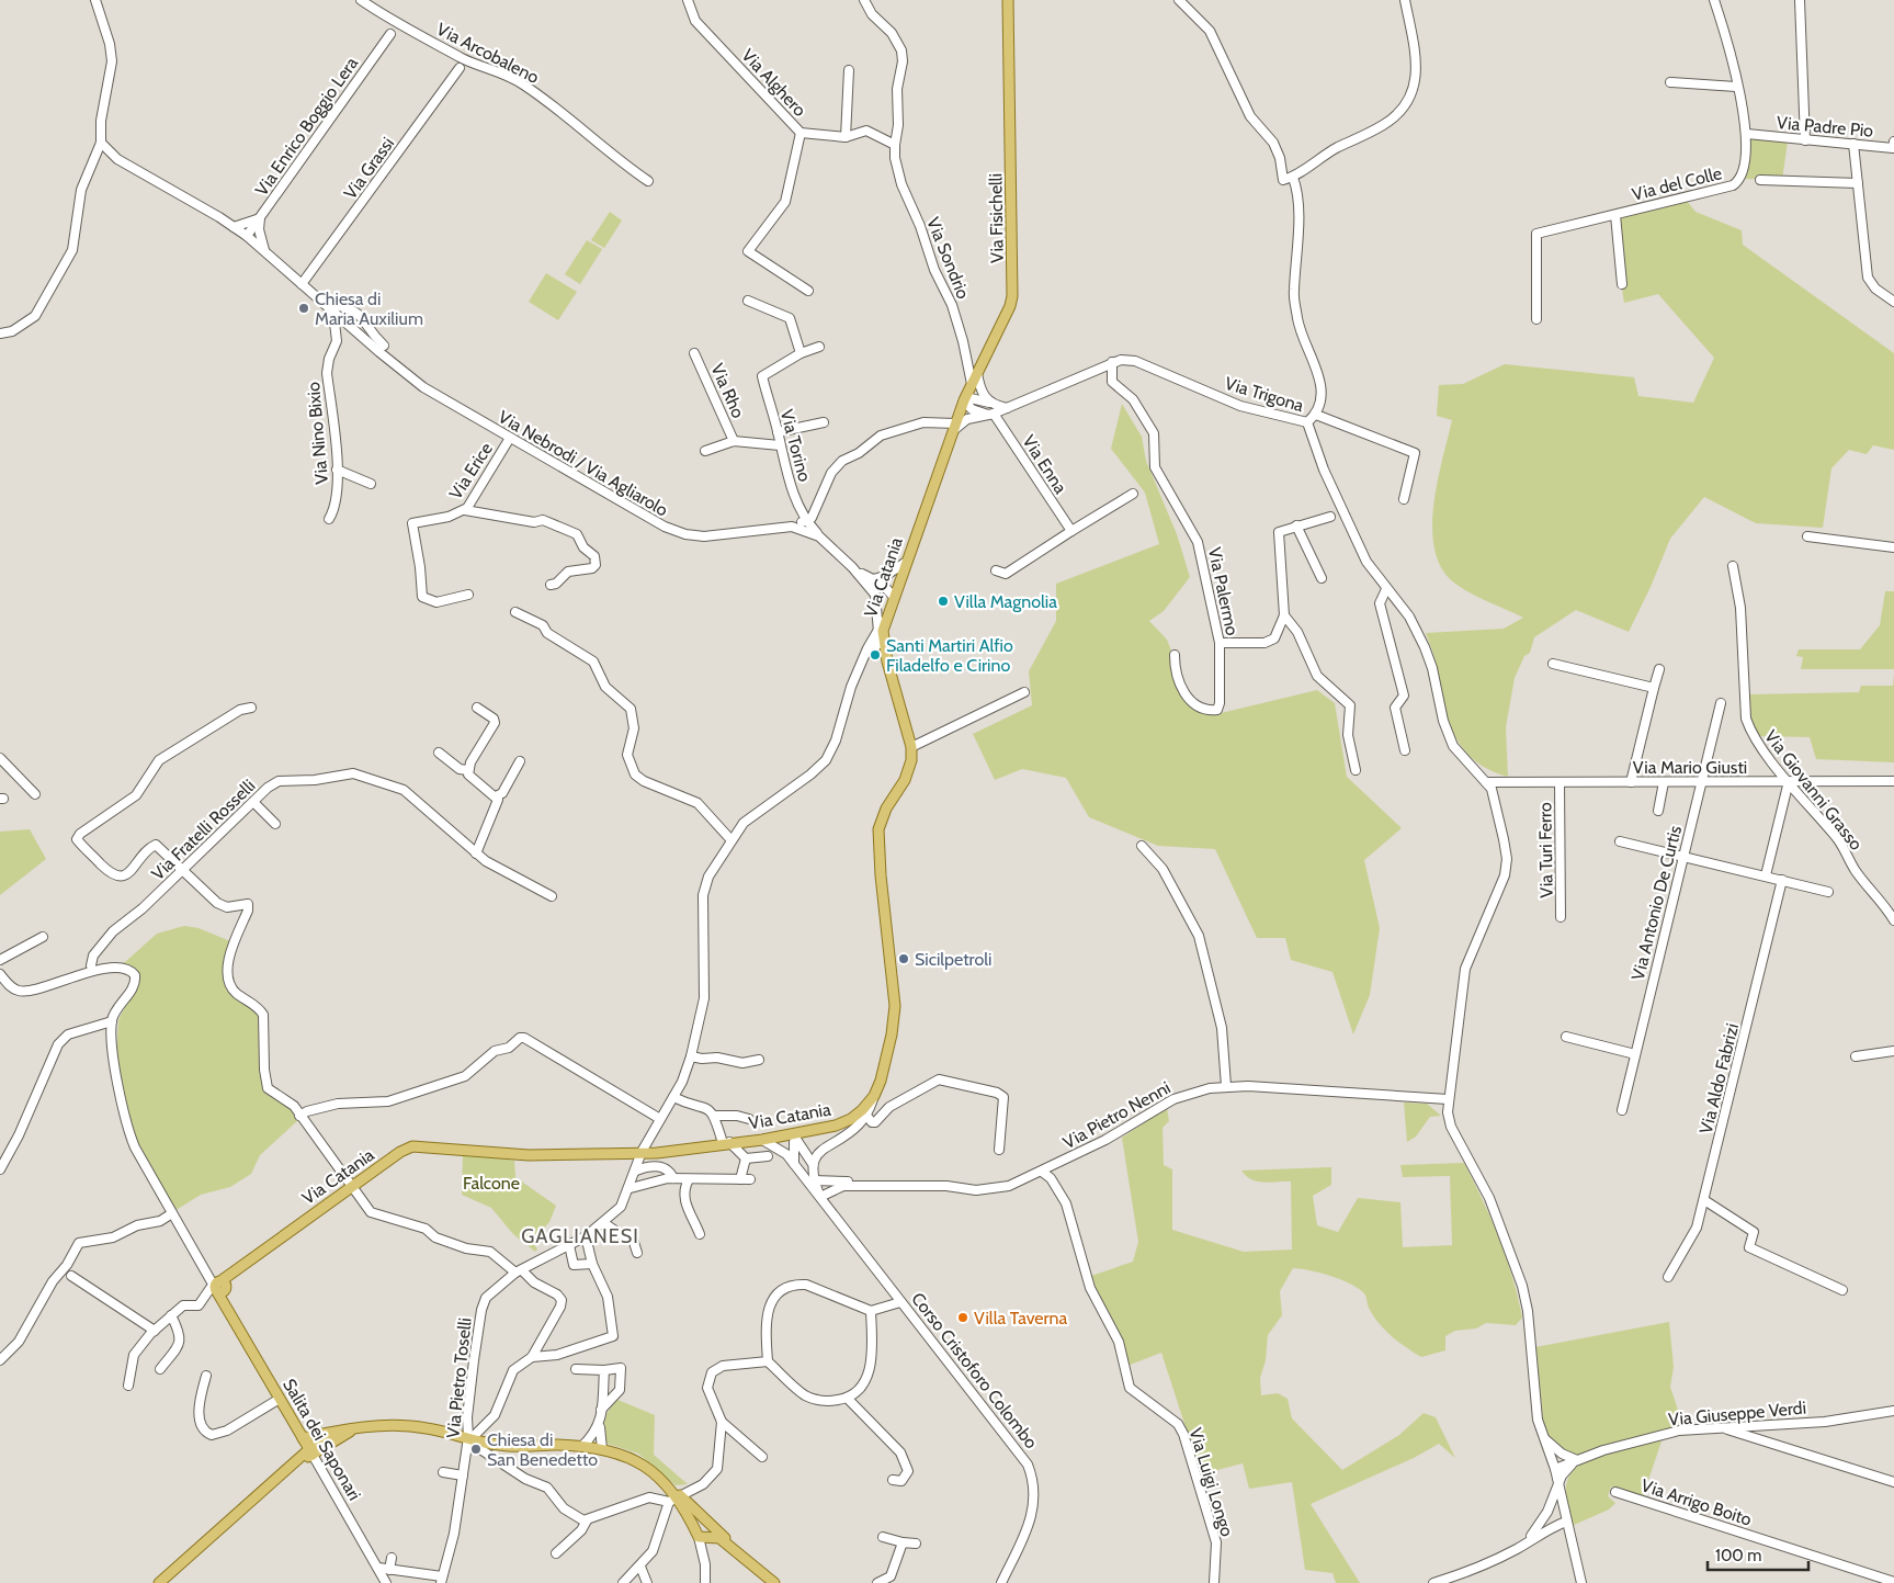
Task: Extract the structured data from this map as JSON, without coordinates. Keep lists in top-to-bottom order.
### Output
{
  "streets": {
    "main road": ["Via Fisichelli", "Via Catania", "Salita dei Saponari"],
    "street": [
      "Via Arcobaleno",
      "Via Alghero",
      "Via Enrico Boggio Lera",
      "Via Padre Pio",
      "Via Grassi",
      "Via del Colle",
      "Via Sondrio",
      "Via Rho",
      "Via Trigona",
      "Via Nino Bixio",
      "Via Torino",
      "Via Nebrodi / Via Agliarolo",
      "Via Enna",
      "Via Erice",
      "Via Palermo",
      "Via Mario Giusti",
      "Via Giovanni Grasso",
      "Via Fratelli Rosselli",
      "Via Turi Ferro",
      "Via Antonio De Curtis",
      "Via Aldo Fabrizi",
      "Via Pietro Nenni",
      "Corso Cristoforo Colombo",
      "Via Pietro Toselli",
      "Via Giuseppe Verdi",
      "Via Luigi Longo",
      "Via Arrigo Boito"
    ]
  },
  "crossings": [
    ["Via Alghero", "Via Sondrio"],
    ["Via Enrico Boggio Lera", "Via Nebrodi / Via Agliarolo"],
    ["Via Padre Pio", "Via del Colle"],
    ["Via Grassi", "Via Nebrodi / Via Agliarolo"],
    ["Via Fisichelli", "Via Sondrio"],
    ["Via Fisichelli", "Via Catania"],
    ["Via Trigona", "Via Enna"],
    ["Via Trigona", "Via Catania"],
    ["Via Trigona", "Via Palermo"],
    ["Via Nino Bixio", "Via Nebrodi / Via Agliarolo"],
    ["Via Nebrodi / Via Agliarolo", "Via Erice"],
    ["Via Catania", "Via Pietro Toselli"],
    ["Via Catania", "Salita dei Saponari"],
    ["Via Mario Giusti", "Via Giovanni Grasso"],
    ["Via Mario Giusti", "Via Turi Ferro"],
    ["Via Mario Giusti", "Via Antonio De Curtis"],
    ["Via Pietro Nenni", "Via Luigi Longo"]
  ],
  "districts": ["GAGLIANESI"],
  "parks": ["Falcone"],
  "places": [
    "Chiesa di Maria Auxilium",
    "Villa Magnolia",
    "Santi Martiri Alfio Filadelfo e Cirino",
    "Sicilpetroli",
    "Villa Taverna",
    "Chiesa di San Benedetto"
  ],
  "scale_bar": "100 m"
}
